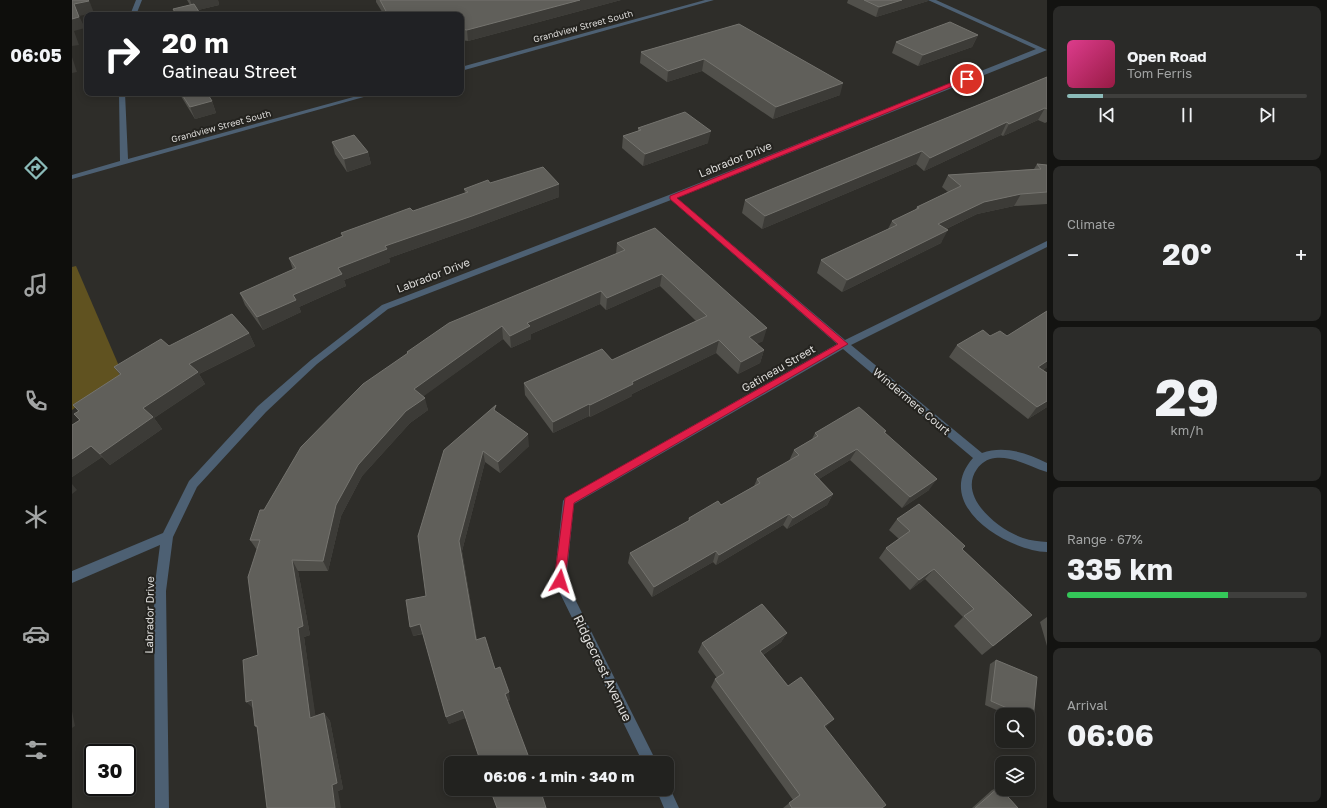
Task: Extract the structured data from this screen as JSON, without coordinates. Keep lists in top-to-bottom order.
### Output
{
  "streets": {
    "street": [
      "Grandview Street South",
      "Labrador Drive",
      "Gatineau Street",
      "Windermere Court",
      "Ridgecrest Avenue"
    ]
  },
  "crossings": [
    ["Labrador Drive", "Windermere Court"],
    ["Gatineau Street", "Windermere Court"],
    ["Gatineau Street", "Ridgecrest Avenue"]
  ],
  "page": {
    "tabs": "06:05",
    "turn": ["20 m", "Gatineau Street"],
    "song": ["Open Road", "Tom Ferris"],
    "tile": [
      "Climate",
      ["29", "km/h"],
      ["Range · 67%", "335 km"],
      ["Arrival", "06:06"]
    ],
    "heat": ["−", "20°", "+"],
    "limit": "30",
    "trip": "06:06 · 1 min · 340 m"
  }
}
